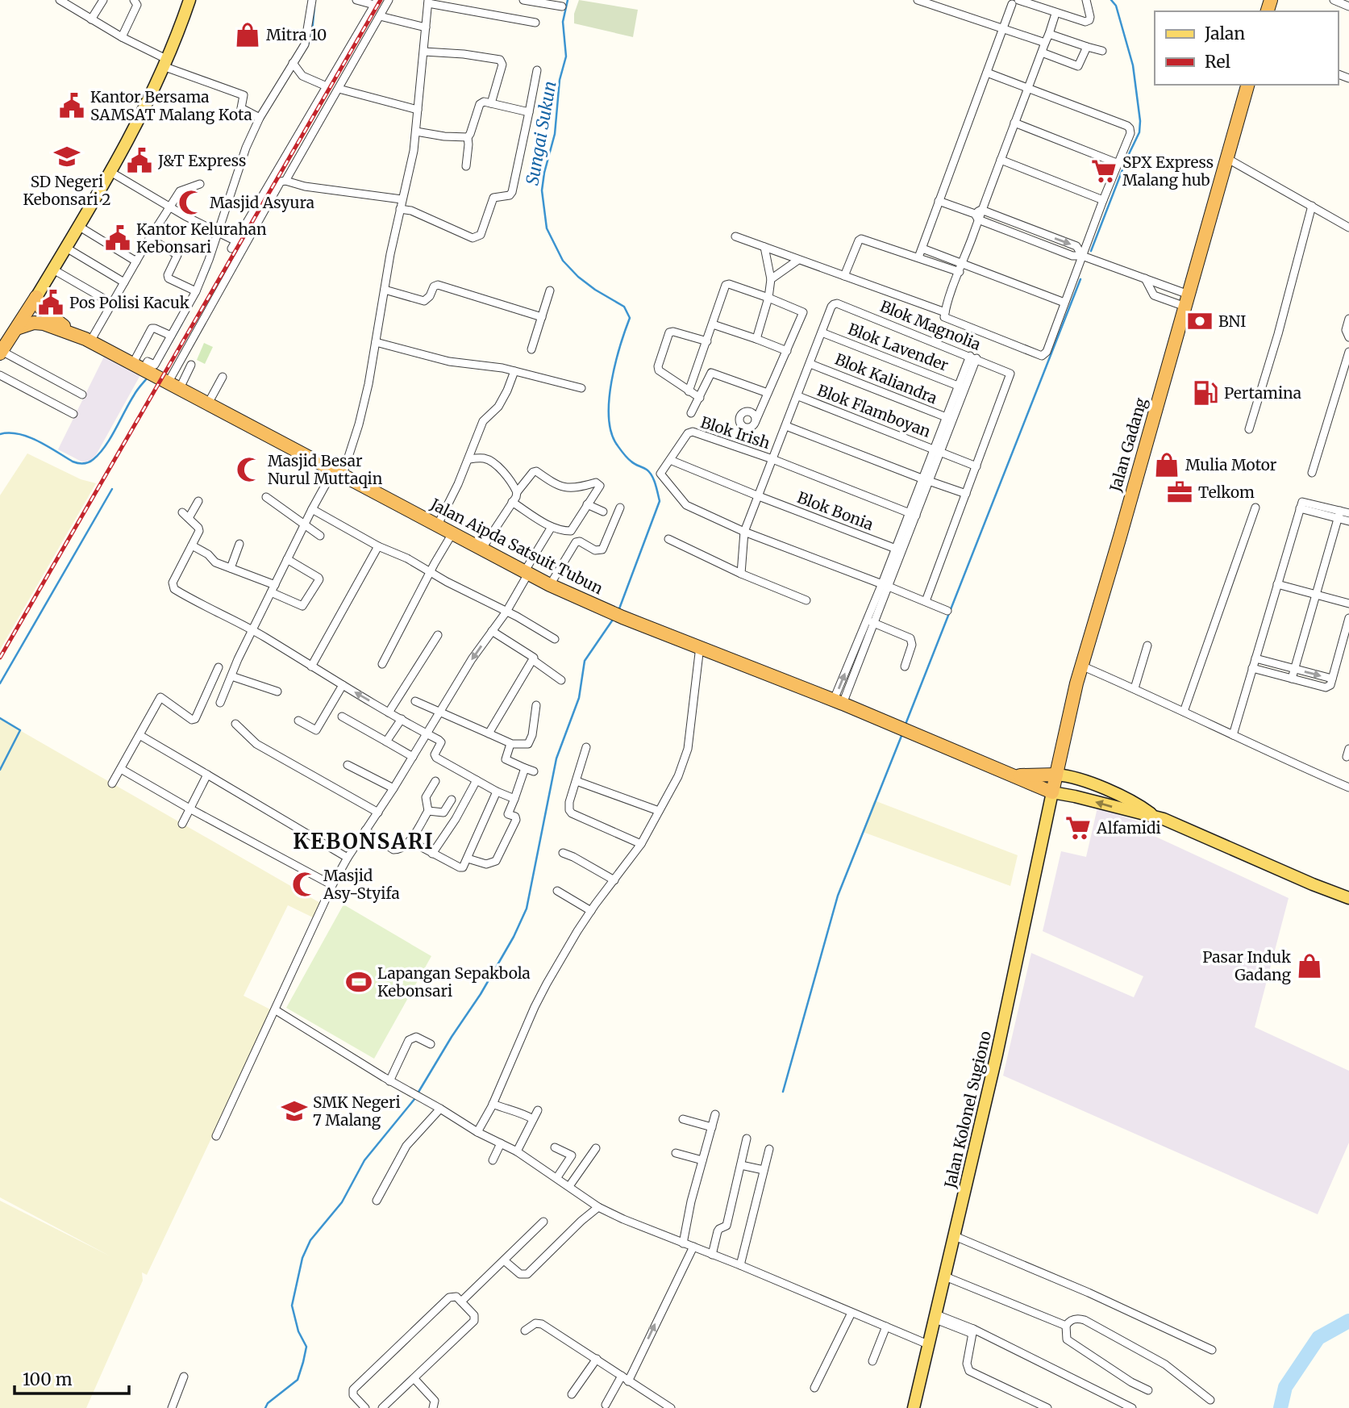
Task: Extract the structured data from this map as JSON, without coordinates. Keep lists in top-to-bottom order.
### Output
{
  "streets": {
    "highway": ["Jalan Gadang", "Jalan Aipda Satsuit Tubun"],
    "main road": ["Jalan Kolonel Sugiono"],
    "street": [
      "Blok Magnolia",
      "Blok Lavender",
      "Blok Kaliandra",
      "Blok Flamboyan",
      "Blok Irish",
      "Blok Bonia"
    ]
  },
  "crossings": [
    ["Blok Magnolia", "Blok Lavender"],
    ["Blok Magnolia", "Blok Flamboyan"],
    ["Blok Irish", "Blok Bonia"],
    ["Jalan Gadang", "Jalan Aipda Satsuit Tubun"],
    ["Jalan Gadang", "Jalan Kolonel Sugiono"]
  ],
  "districts": ["KEBONSARI"],
  "water": ["Sungai Sukun"],
  "places": {
    "shop": ["Mitra 10", "Mulia Motor", "Pasar Induk Gadang"],
    "public building": [
      "Kantor Bersama SAMSAT Malang Kota",
      "J&T Express",
      "Kantor Kelurahan Kebonsari",
      "Pos Polisi Kacuk"
    ],
    "school or university": ["SD Negeri Kebonsari 2", "SMK Negeri 7 Malang"],
    "supermarket": ["SPX Express Malang hub", "Alfamidi"],
    "mosque": ["Masjid Asyura", "Masjid Besar Nurul Muttaqin", "Masjid Asy-Styifa"],
    "bank": ["BNI"],
    "fuel station": ["Pertamina"],
    "office": ["Telkom"],
    "sports": ["Lapangan Sepakbola Kebonsari"]
  },
  "legend": ["Jalan", "Rel"],
  "scale_bar": "100 m"
}
